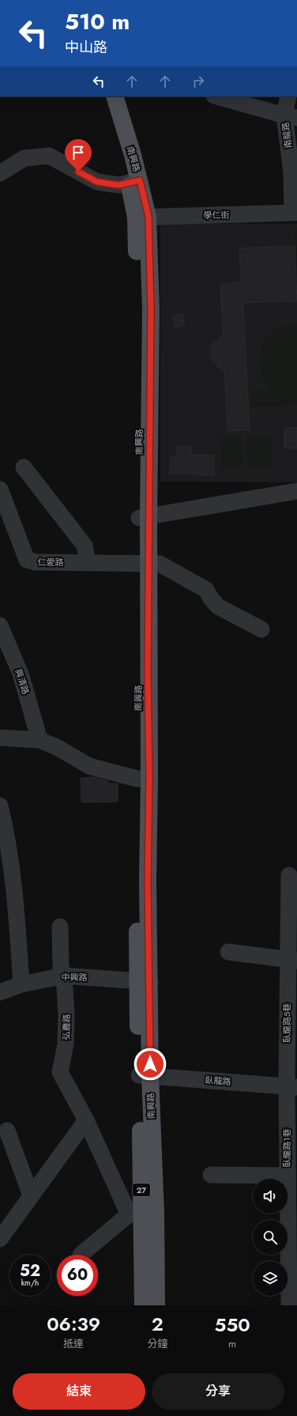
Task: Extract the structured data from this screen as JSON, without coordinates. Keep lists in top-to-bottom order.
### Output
{
  "streets": {
    "main road": ["南興路", "27"],
    "street": [
      "南龍路",
      "學仁街",
      "仁愛路",
      "興清路",
      "中興路",
      "臥龍路5巷",
      "弘農路",
      "臥龍路",
      "臥龍路1巷"
    ]
  },
  "crossings": [
    ["南龍路", "學仁街"],
    ["南興路", "學仁街"],
    ["南興路", "仁愛路"],
    ["南興路", "中興路"],
    ["南興路", "弘農路"],
    ["南興路", "臥龍路"],
    ["中興路", "弘農路"],
    ["臥龍路5巷", "臥龍路"],
    ["臥龍路5巷", "臥龍路1巷"],
    ["臥龍路", "臥龍路1巷"]
  ],
  "page": {
    "turn": ["510 m", "中山路"],
    "speed": "52 km/h",
    "limit": "60",
    "eta": [
      "06:39",
      "抵達",
      "2",
      "分鐘",
      "550",
      "m"
    ],
    "buttons": ["結束", "分享"]
  }
}
